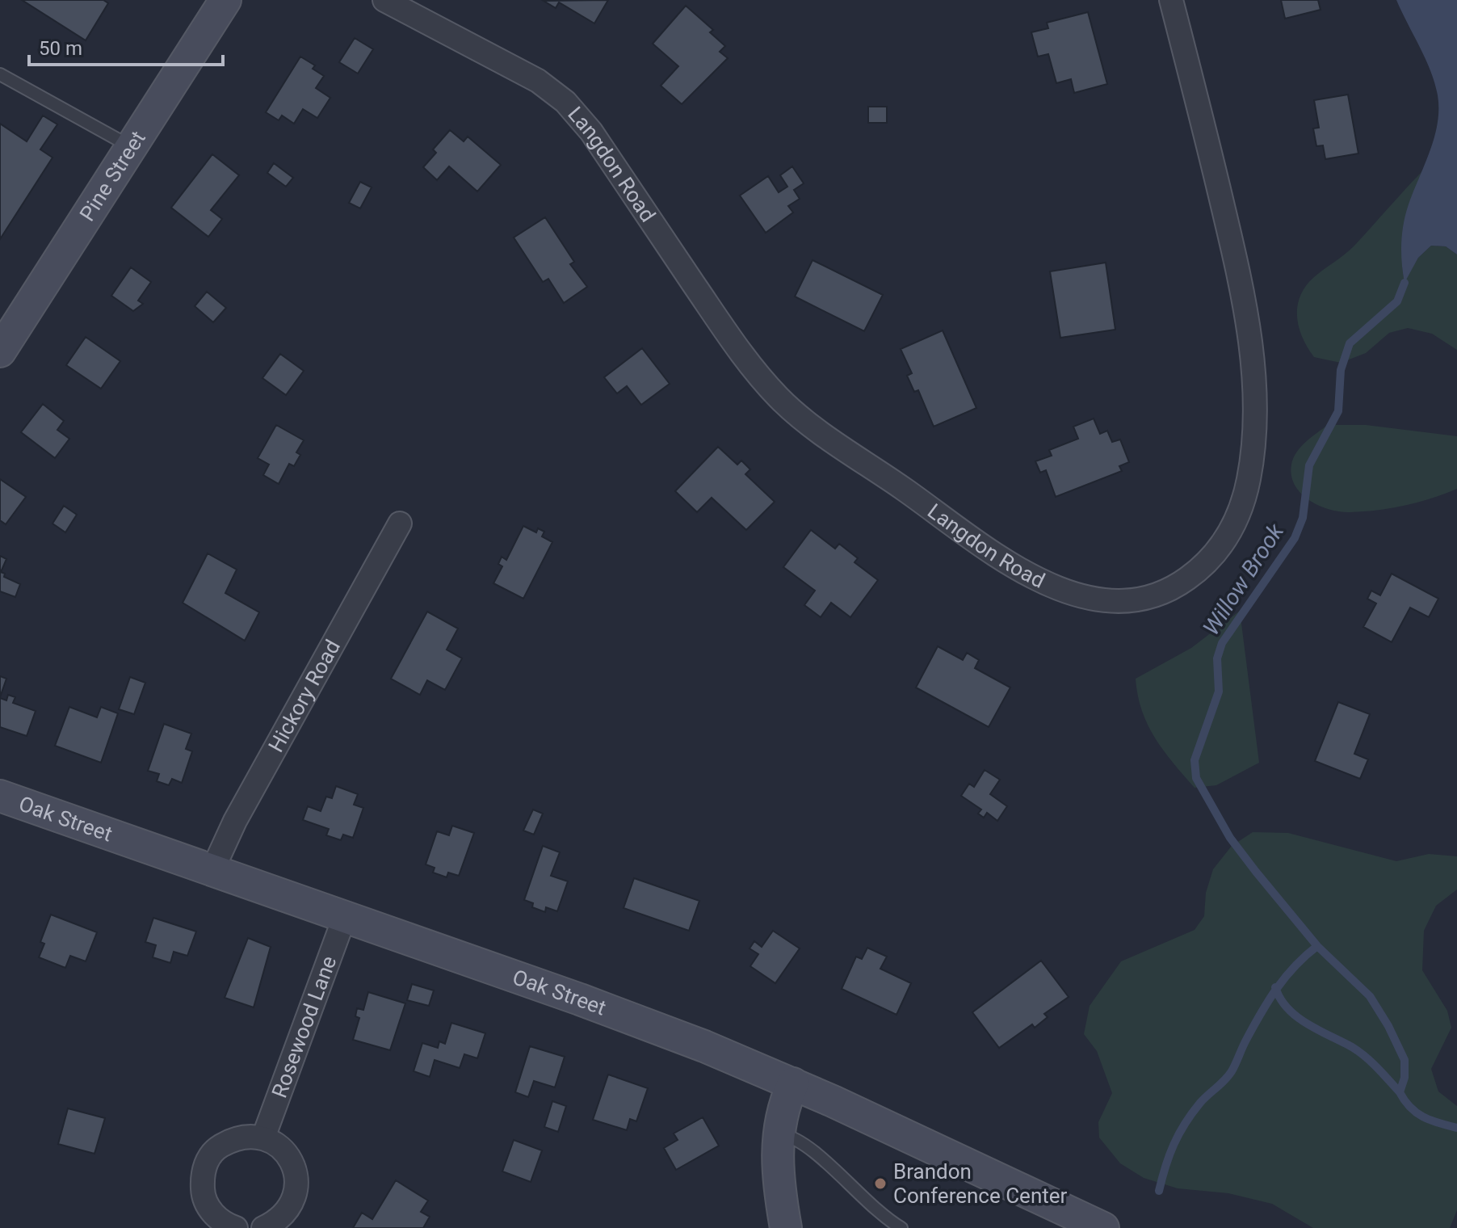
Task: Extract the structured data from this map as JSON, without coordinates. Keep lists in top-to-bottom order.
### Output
{
  "streets": {
    "main road": ["Pine Street", "Oak Street"],
    "street": ["Langdon Road", "Hickory Road", "Rosewood Lane"]
  },
  "crossings": [
    ["Hickory Road", "Oak Street"],
    ["Oak Street", "Rosewood Lane"]
  ],
  "water": ["Willow Brook"],
  "places": ["Brandon Conference Center"],
  "scale_bar": "50 m"
}
